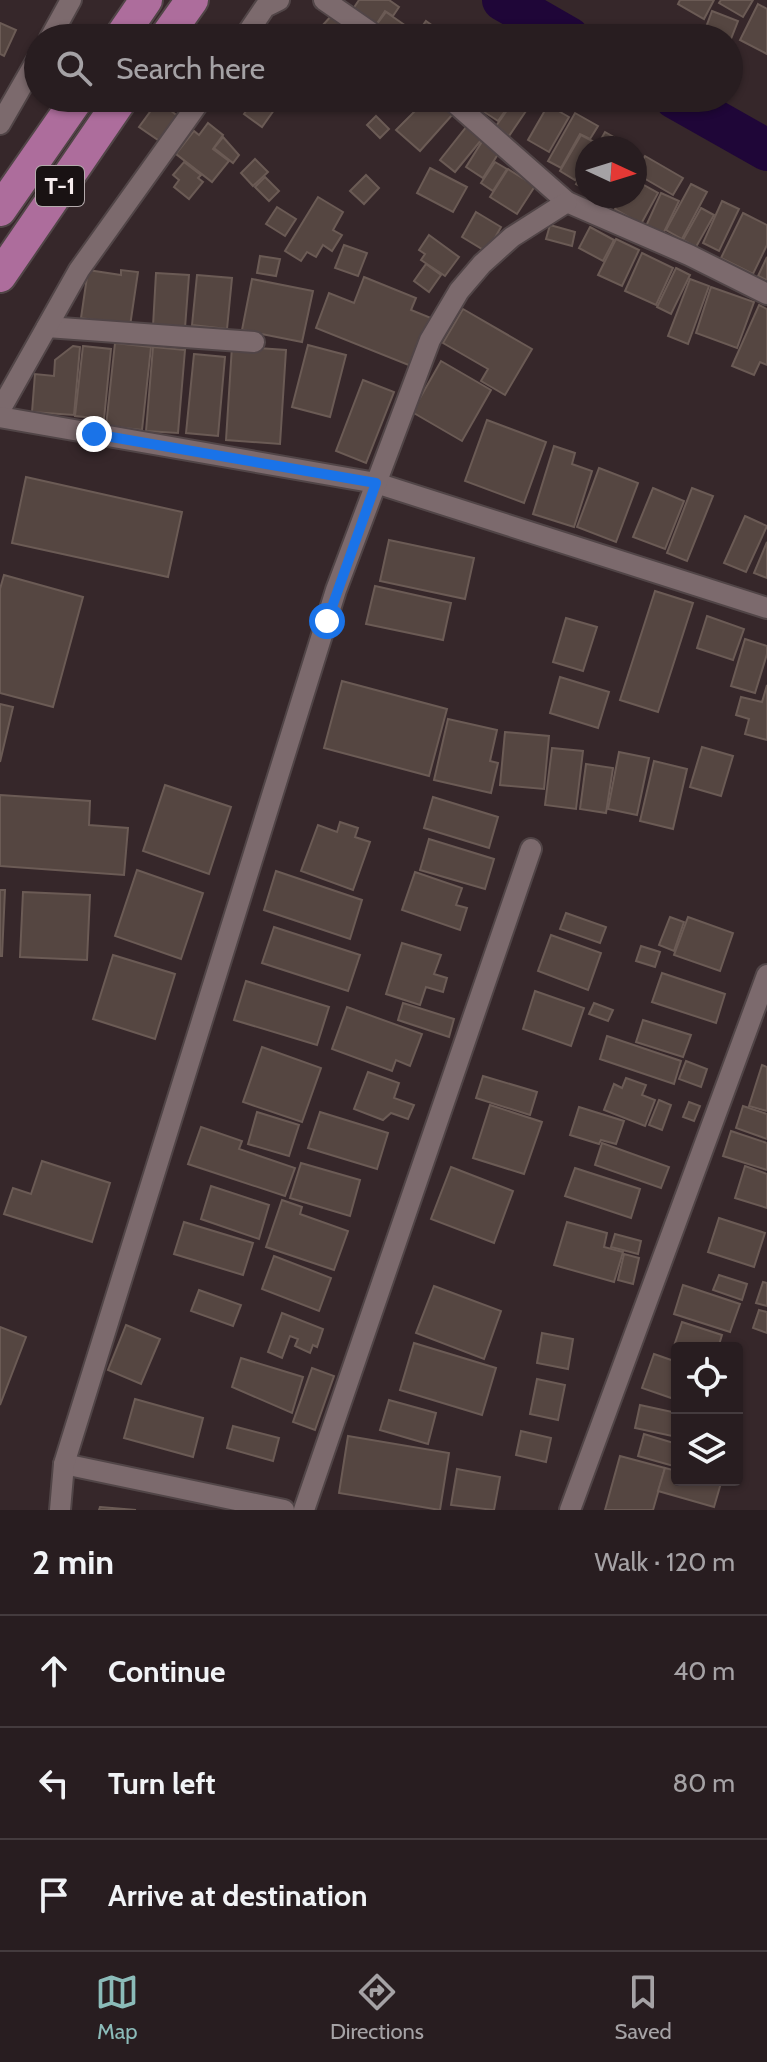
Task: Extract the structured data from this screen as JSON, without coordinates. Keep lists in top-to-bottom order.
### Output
{
  "streets": {
    "main road": ["T-1"]
  },
  "north": "right",
  "page": {
    "search": "Search here",
    "heading": ["2 min", "Walk · 120 m"],
    "list": [
      ["Continue", "40 m"],
      ["Turn left", "80 m"],
      "Arrive at destination"
    ],
    "nav": ["Map", "Directions", "Saved"]
  }
}
